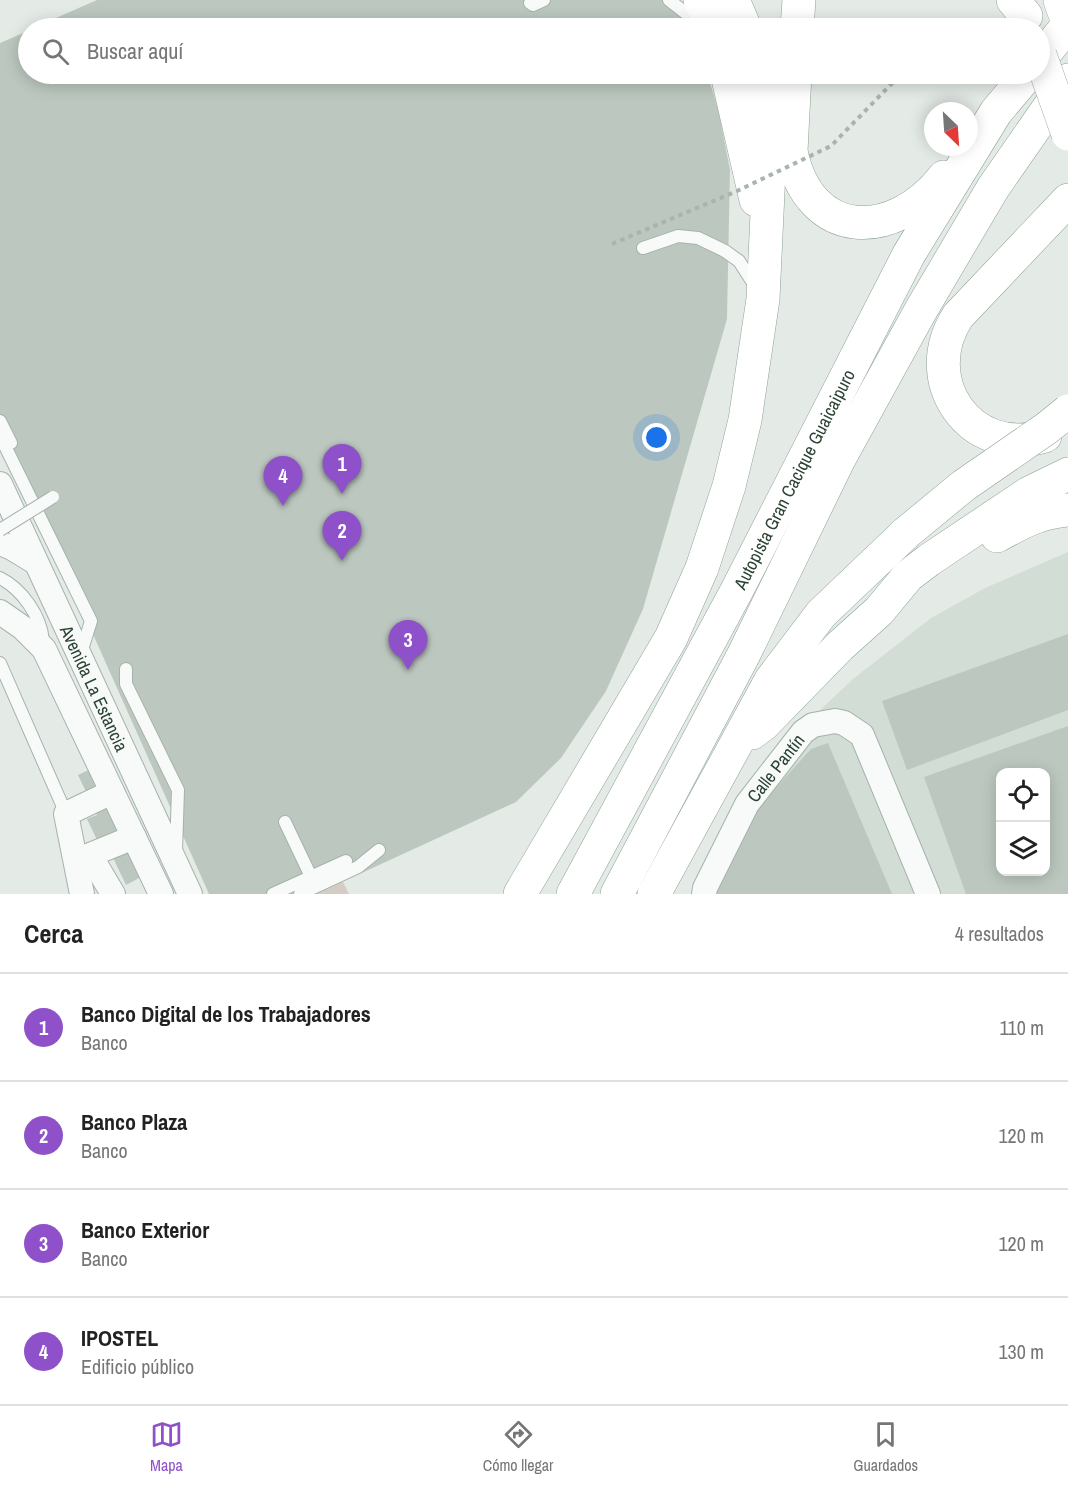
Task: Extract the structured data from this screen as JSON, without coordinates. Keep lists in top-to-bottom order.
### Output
{
  "streets": {
    "main road": ["Autopista Gran Cacique Guaicaipuro"],
    "street": ["Avenida La Estancia", "Calle Pantín"]
  },
  "north": "bottom right",
  "page": {
    "search": "Buscar aquí",
    "pins": [
      "1",
      "4",
      "2",
      "3"
    ],
    "heading": ["Cerca", "4 resultados"],
    "list": [
      {
        "mark": "1",
        "name": "Banco Digital de los Trabajadores",
        "note": "Banco",
        "value": "110 m"
      },
      {
        "mark": "2",
        "name": "Banco Plaza",
        "note": "Banco",
        "value": "120 m"
      },
      {
        "mark": "3",
        "name": "Banco Exterior",
        "note": "Banco",
        "value": "120 m"
      },
      {
        "mark": "4",
        "name": "IPOSTEL",
        "note": "Edificio público",
        "value": "130 m"
      }
    ],
    "nav": ["Mapa", "Cómo llegar", "Guardados"]
  }
}
